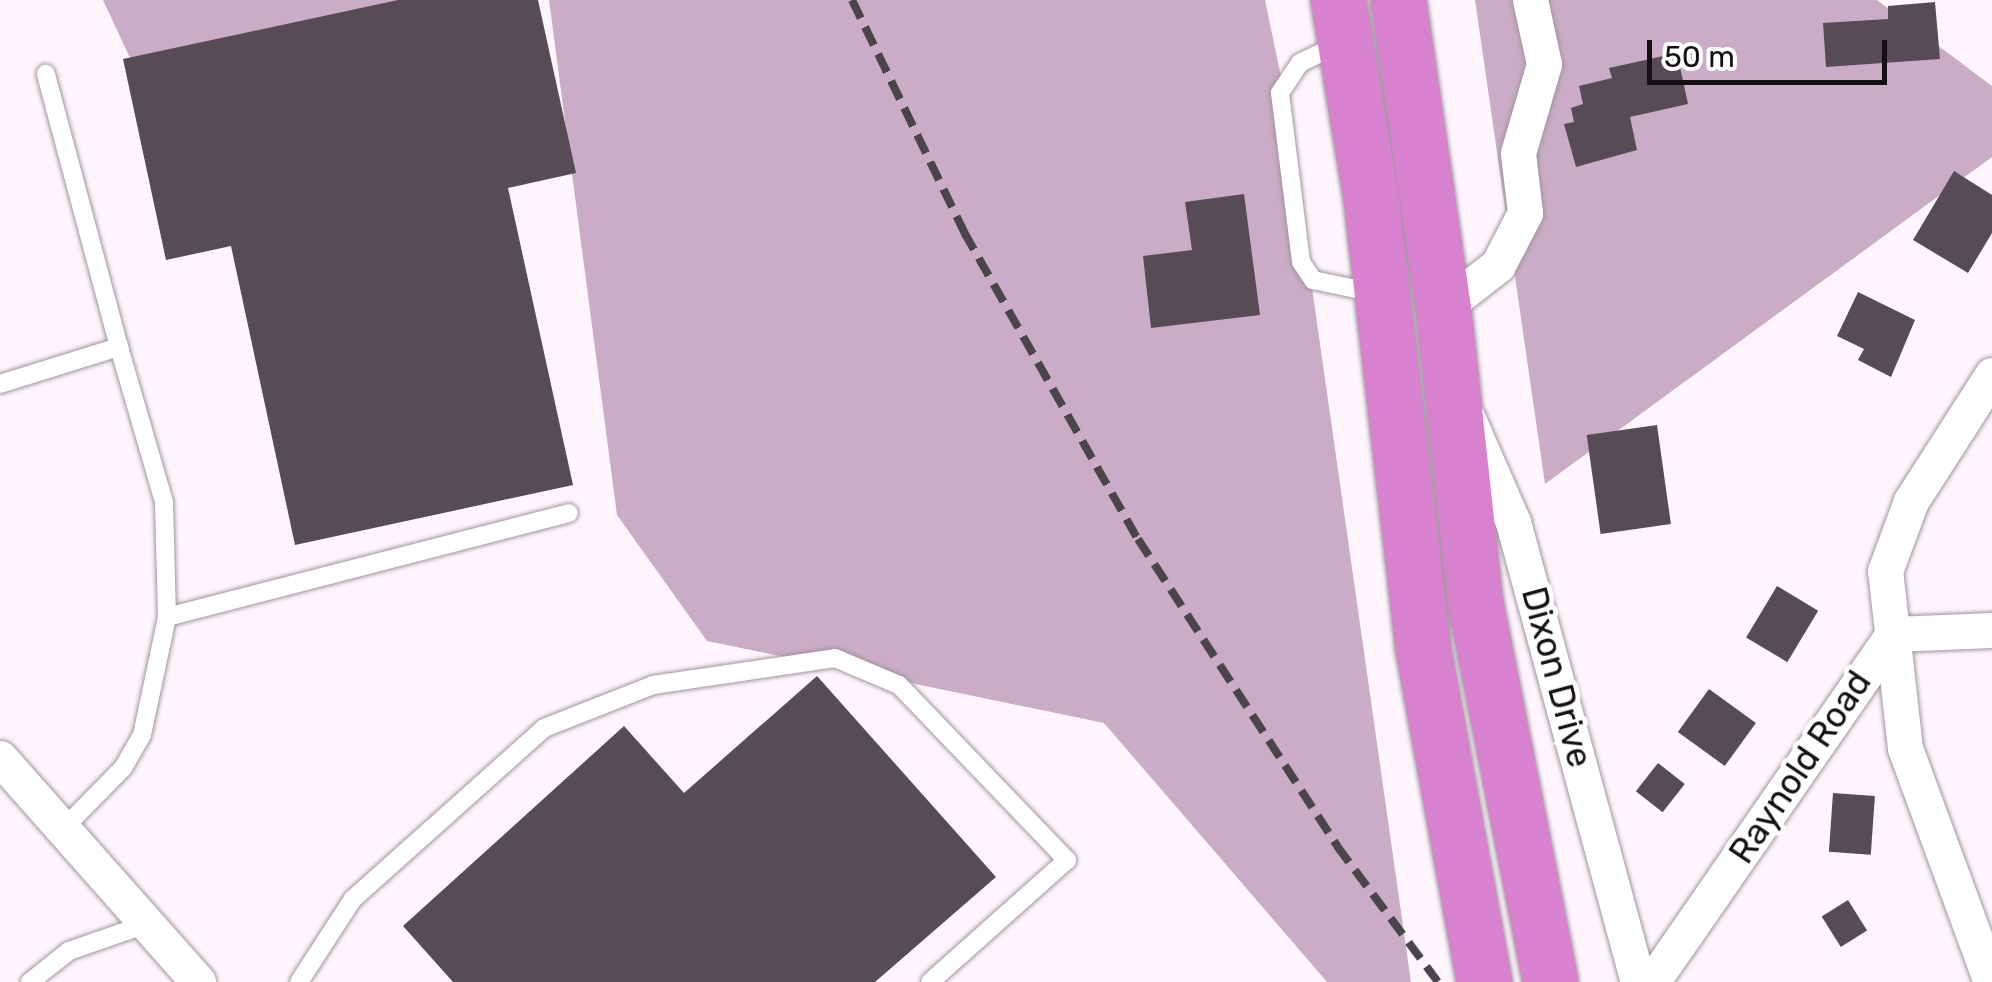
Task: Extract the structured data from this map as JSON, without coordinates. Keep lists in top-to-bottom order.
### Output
{
  "streets": {
    "street": ["Dixon Drive", "Raynold Road"]
  },
  "scale_bar": "50 m"
}
